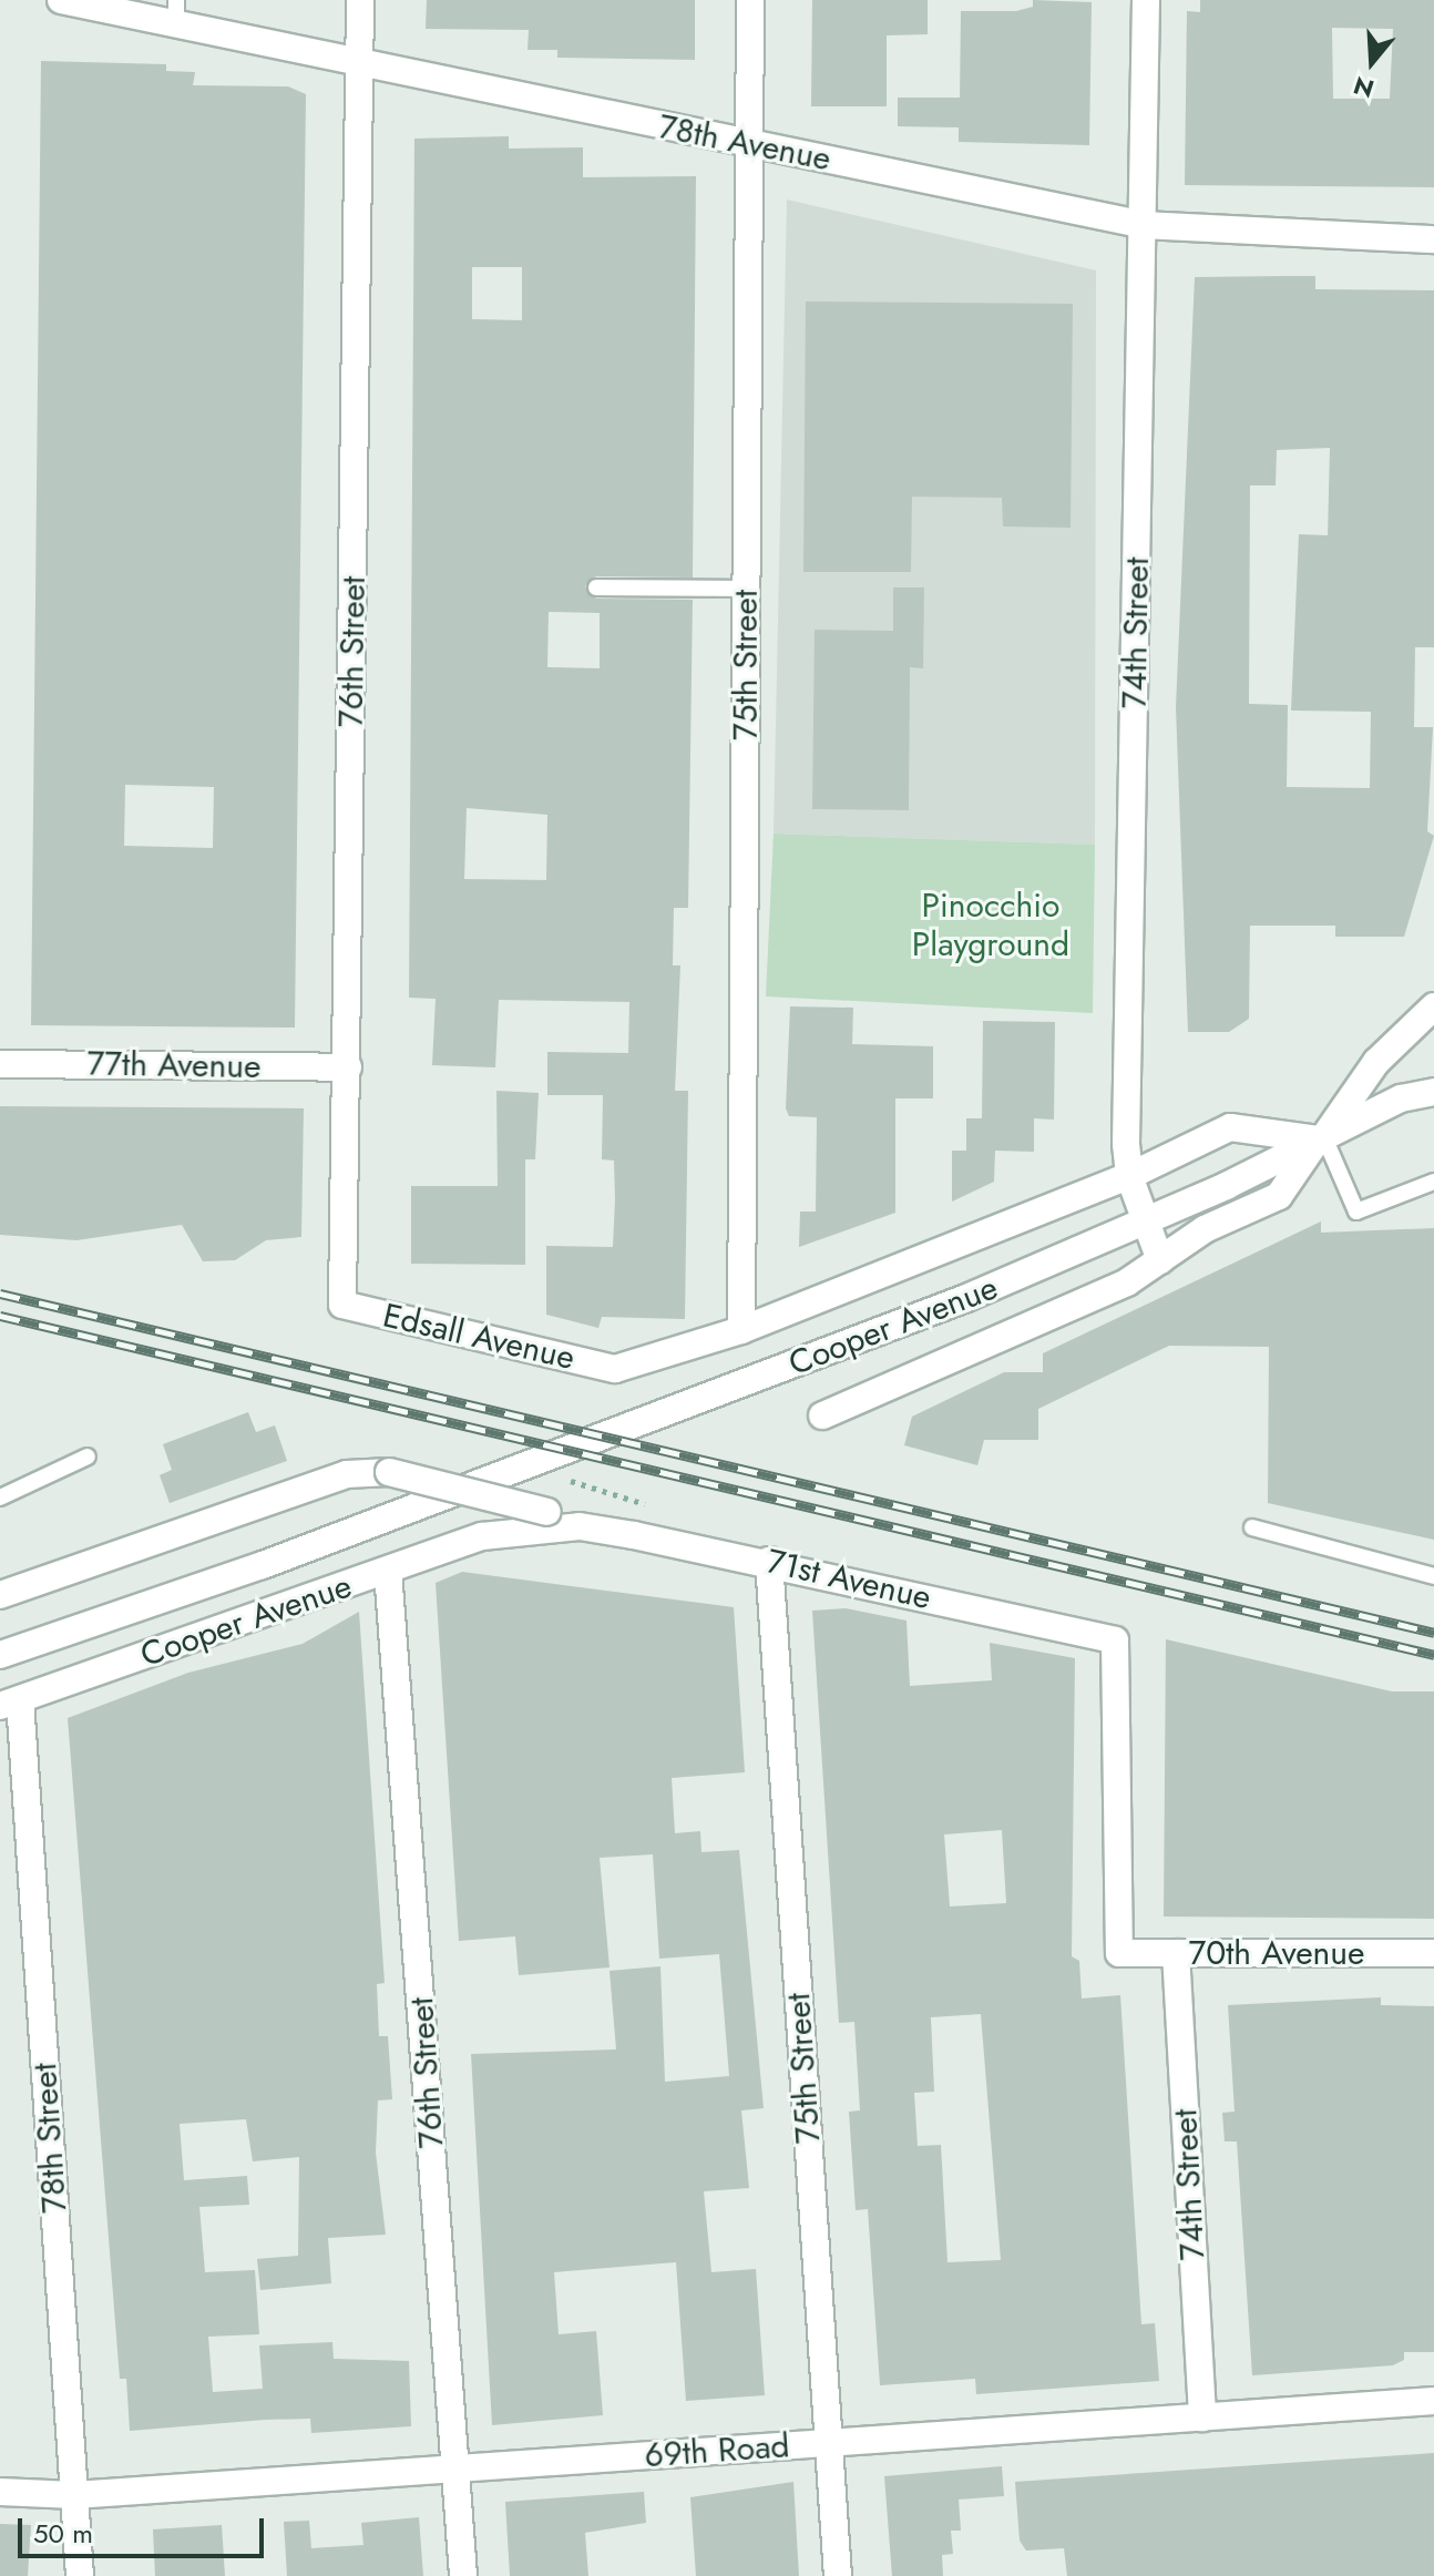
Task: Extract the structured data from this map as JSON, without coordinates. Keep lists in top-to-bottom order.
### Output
{
  "streets": {
    "street": [
      "78th Avenue",
      "74th Street",
      "76th Street",
      "75th Street",
      "77th Avenue",
      "Cooper Avenue",
      "Edsall Avenue",
      "71st Avenue",
      "70th Avenue",
      "78th Street",
      "69th Road"
    ]
  },
  "crossings": [
    ["78th Avenue", "74th Street"],
    ["78th Avenue", "76th Street"],
    ["78th Avenue", "75th Street"],
    ["74th Street", "Cooper Avenue"],
    ["74th Street", "70th Avenue"],
    ["74th Street", "69th Road"],
    ["76th Street", "77th Avenue"],
    ["76th Street", "Cooper Avenue"],
    ["76th Street", "Edsall Avenue"],
    ["76th Street", "69th Road"],
    ["75th Street", "Cooper Avenue"],
    ["75th Street", "71st Avenue"],
    ["75th Street", "69th Road"],
    ["Cooper Avenue", "Edsall Avenue"],
    ["Cooper Avenue", "71st Avenue"],
    ["Cooper Avenue", "78th Street"],
    ["71st Avenue", "70th Avenue"],
    ["78th Street", "69th Road"]
  ],
  "parks": ["Pinocchio Playground"],
  "scale_bar": "50 m",
  "north": "bottom"
}
